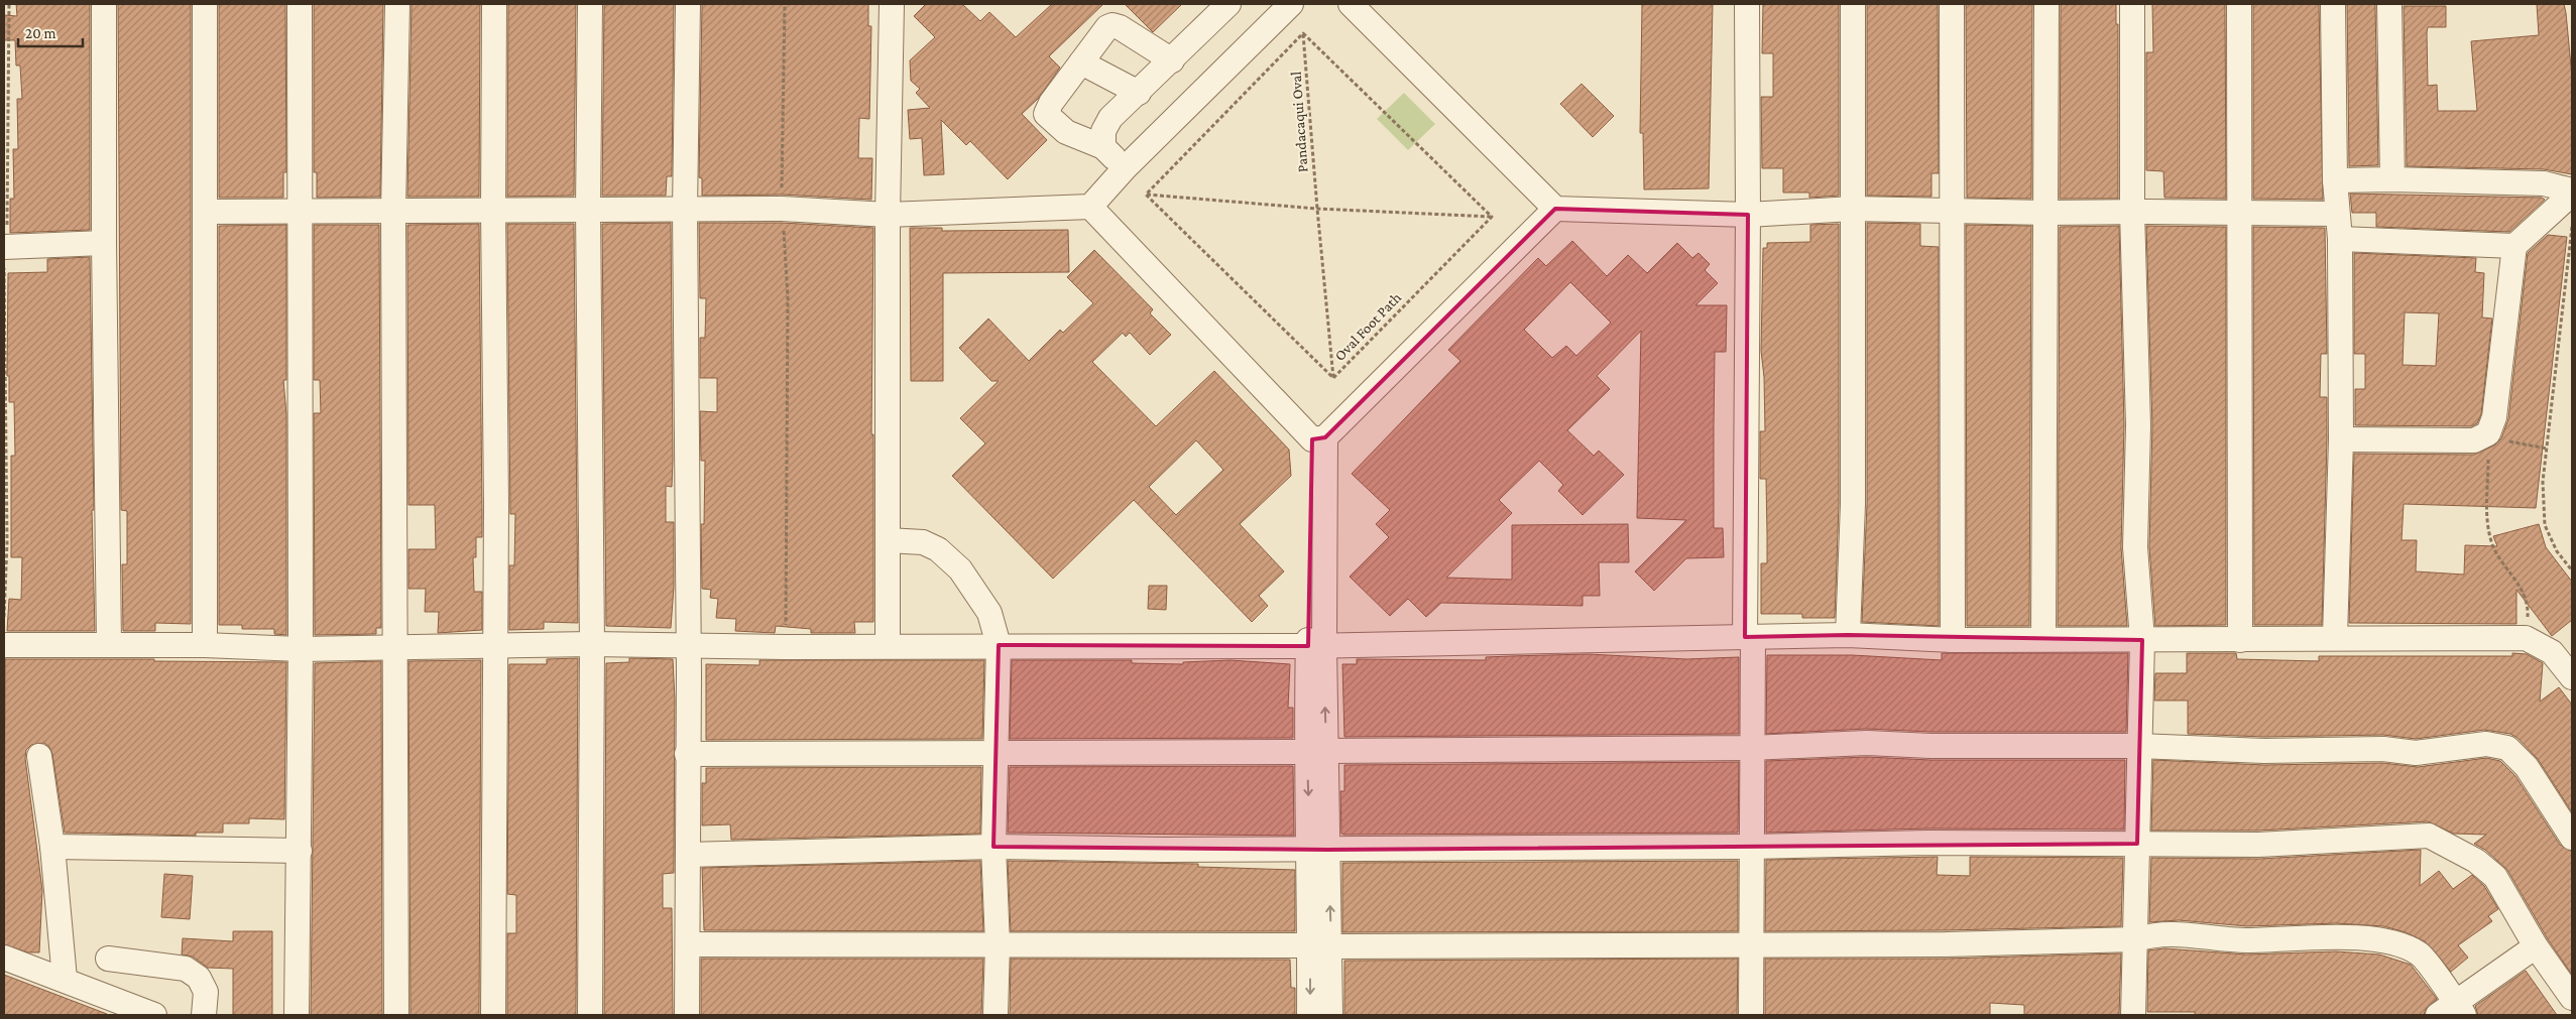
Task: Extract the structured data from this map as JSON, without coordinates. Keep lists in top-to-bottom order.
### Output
{
  "streets": {
    "path": ["Pandacaqui Oval", "Oval Foot Path"]
  },
  "crossings": [
    ["Pandacaqui Oval", "Oval Foot Path"]
  ],
  "scale_bar": "20 m"
}
